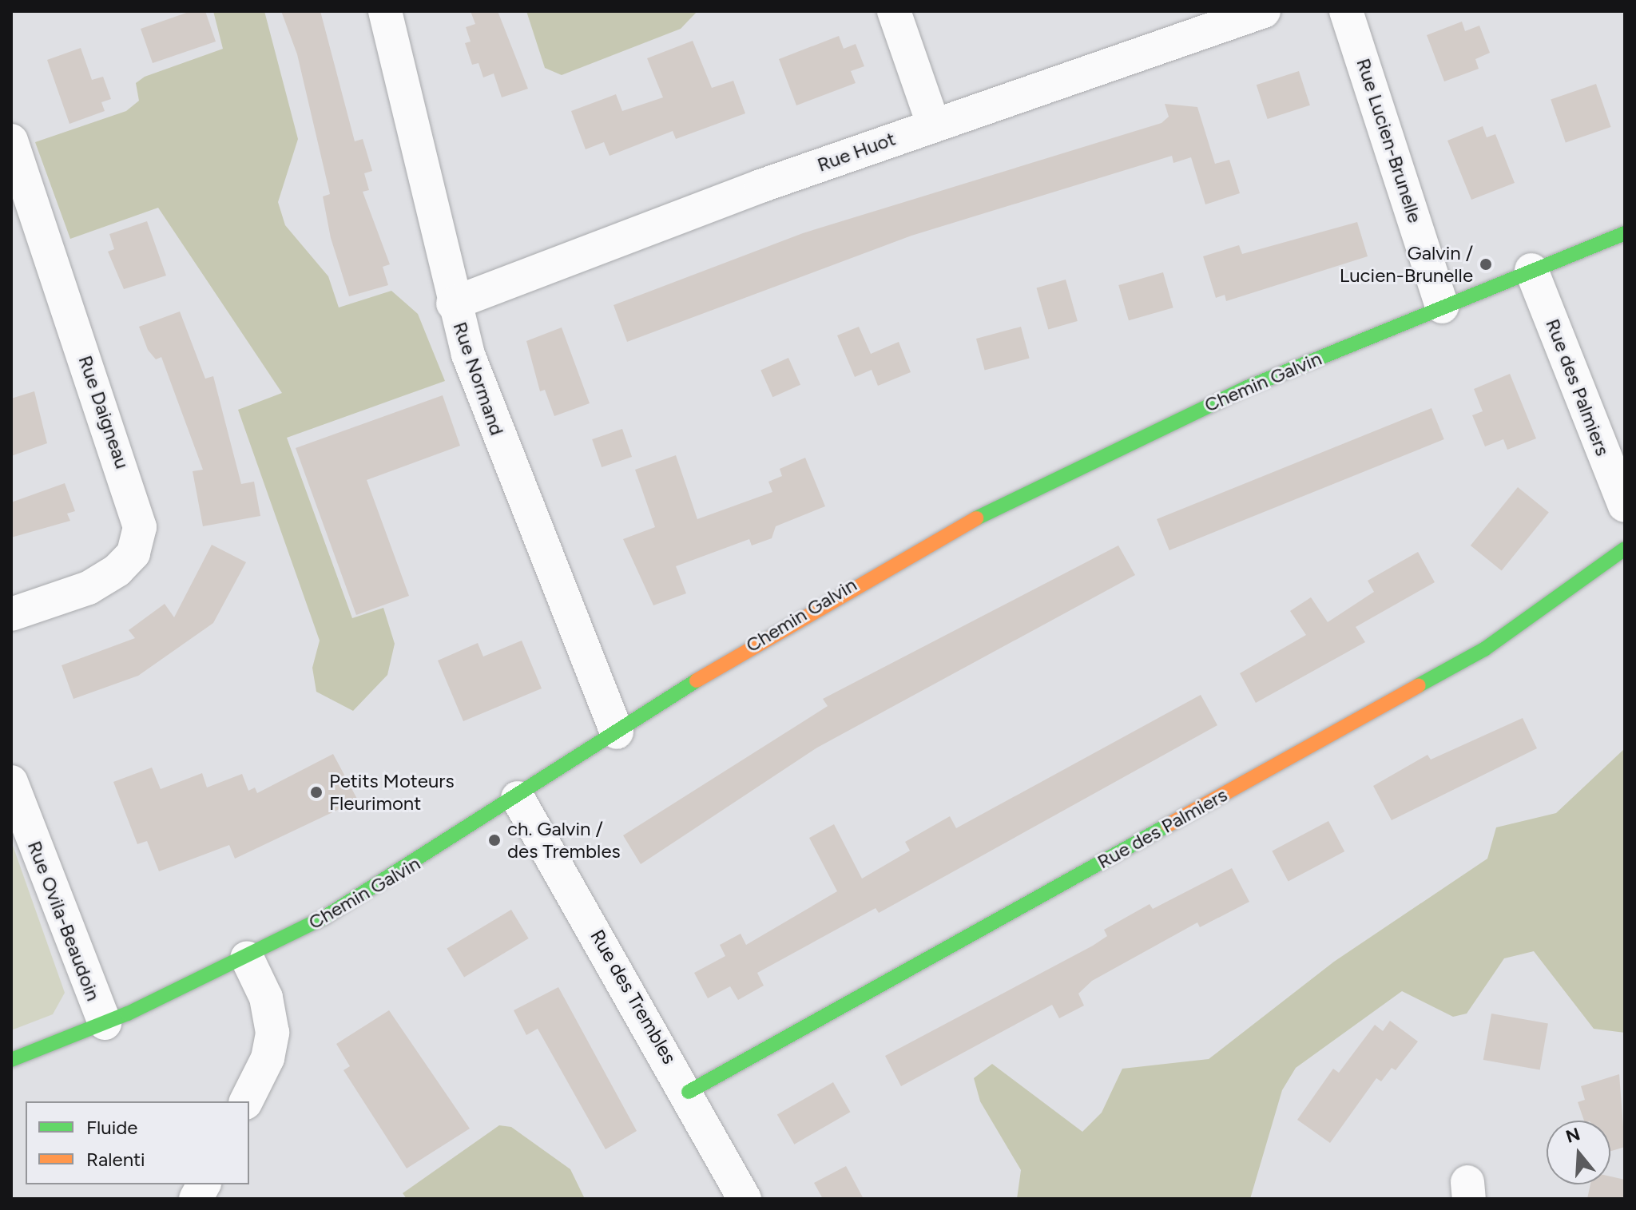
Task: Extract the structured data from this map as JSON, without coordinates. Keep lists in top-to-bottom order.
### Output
{
  "streets": {
    "street": [
      "Rue Lucien-Brunelle",
      "Rue Huot",
      "Rue Normand",
      "Chemin Galvin",
      "Rue des Palmiers",
      "Rue Daigneau",
      "Rue Ovila-Beaudoin",
      "Rue des Trembles"
    ]
  },
  "crossings": [
    ["Rue Lucien-Brunelle", "Chemin Galvin"],
    ["Rue Huot", "Rue Normand"],
    ["Rue Normand", "Chemin Galvin"],
    ["Chemin Galvin", "Rue des Palmiers"],
    ["Chemin Galvin", "Rue Ovila-Beaudoin"],
    ["Chemin Galvin", "Rue des Trembles"],
    ["Rue des Palmiers", "Rue des Trembles"]
  ],
  "places": ["Galvin / Lucien-Brunelle", "Petits Moteurs Fleurimont", "ch. Galvin / des Trembles"],
  "legend": ["Fluide", "Ralenti"],
  "north": "top"
}
